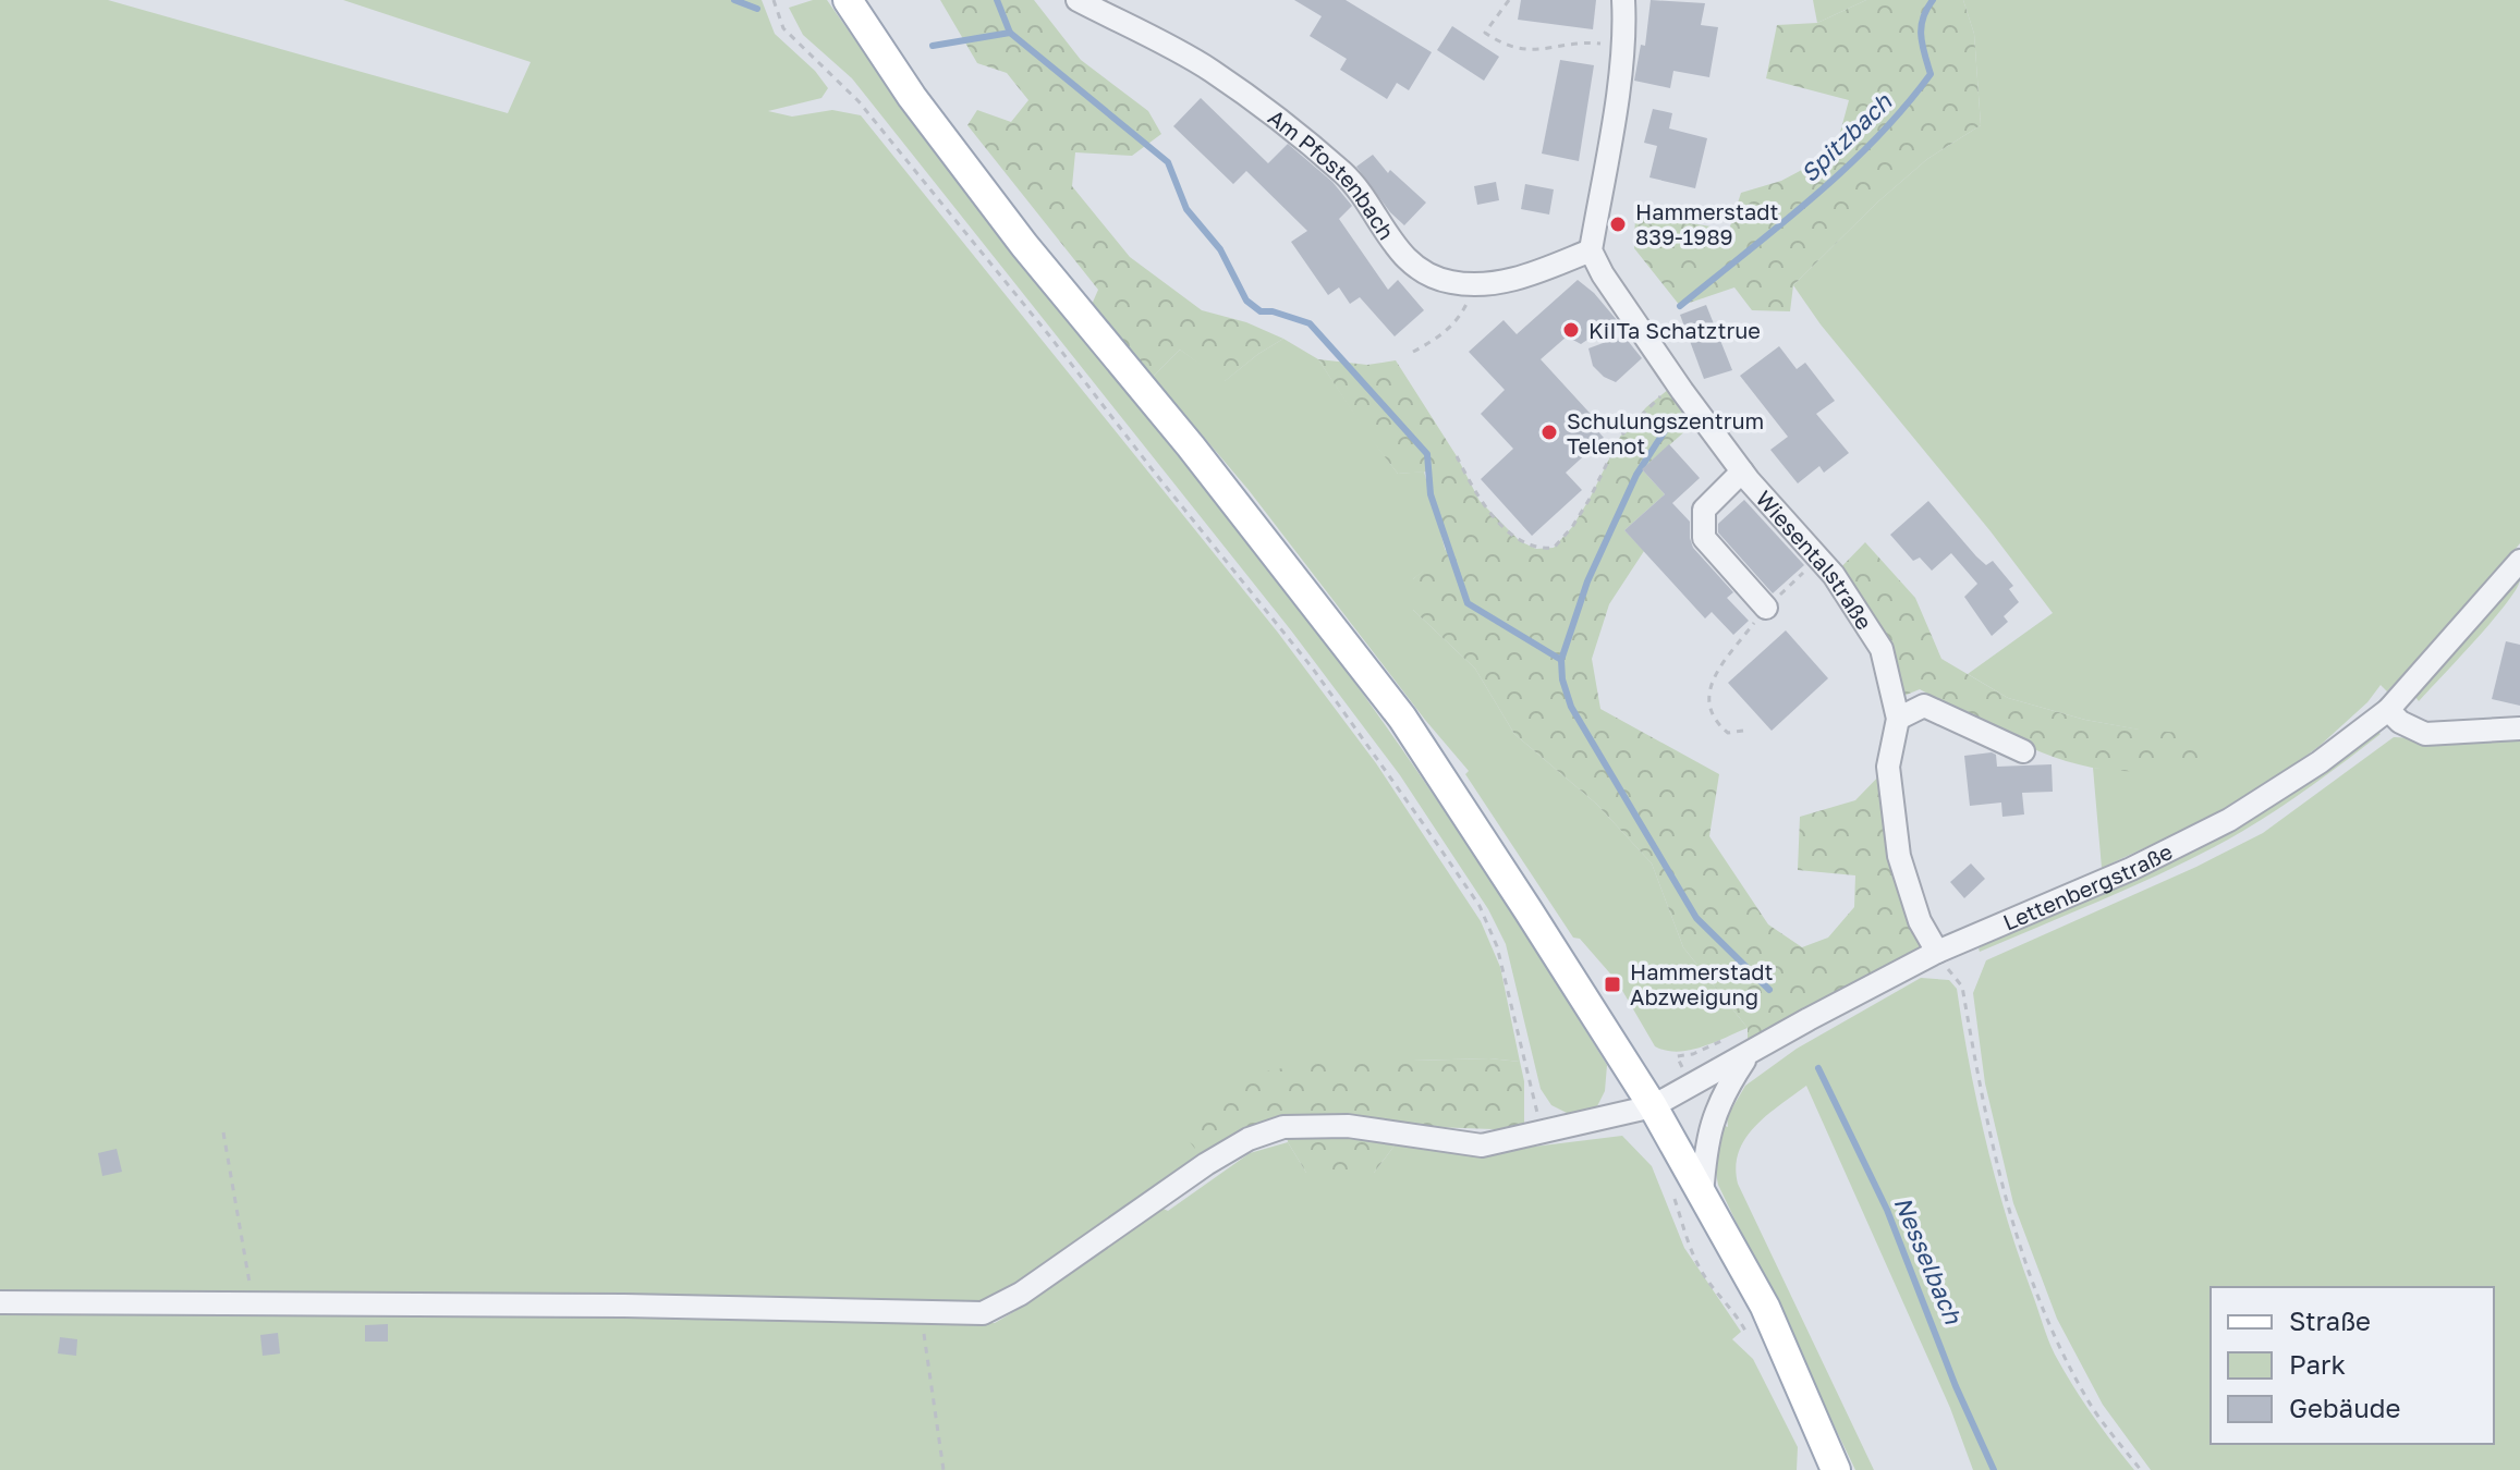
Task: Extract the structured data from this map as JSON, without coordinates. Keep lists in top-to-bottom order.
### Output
{
  "streets": {
    "street": ["Am Pfostenbach", "Wiesentalstraße", "Lettenbergstraße"]
  },
  "crossings": [
    ["Am Pfostenbach", "Wiesentalstraße"],
    ["Wiesentalstraße", "Lettenbergstraße"]
  ],
  "water": ["Spitzbach", "Nesselbach"],
  "places": {
    "other": ["Hammerstadt 839-1989", "KiITa Schatztrue", "Schulungszentrum Telenot"],
    "transit": ["Hammerstadt Abzweigung"]
  },
  "legend": ["Straße", "Park", "Gebäude"]
}
